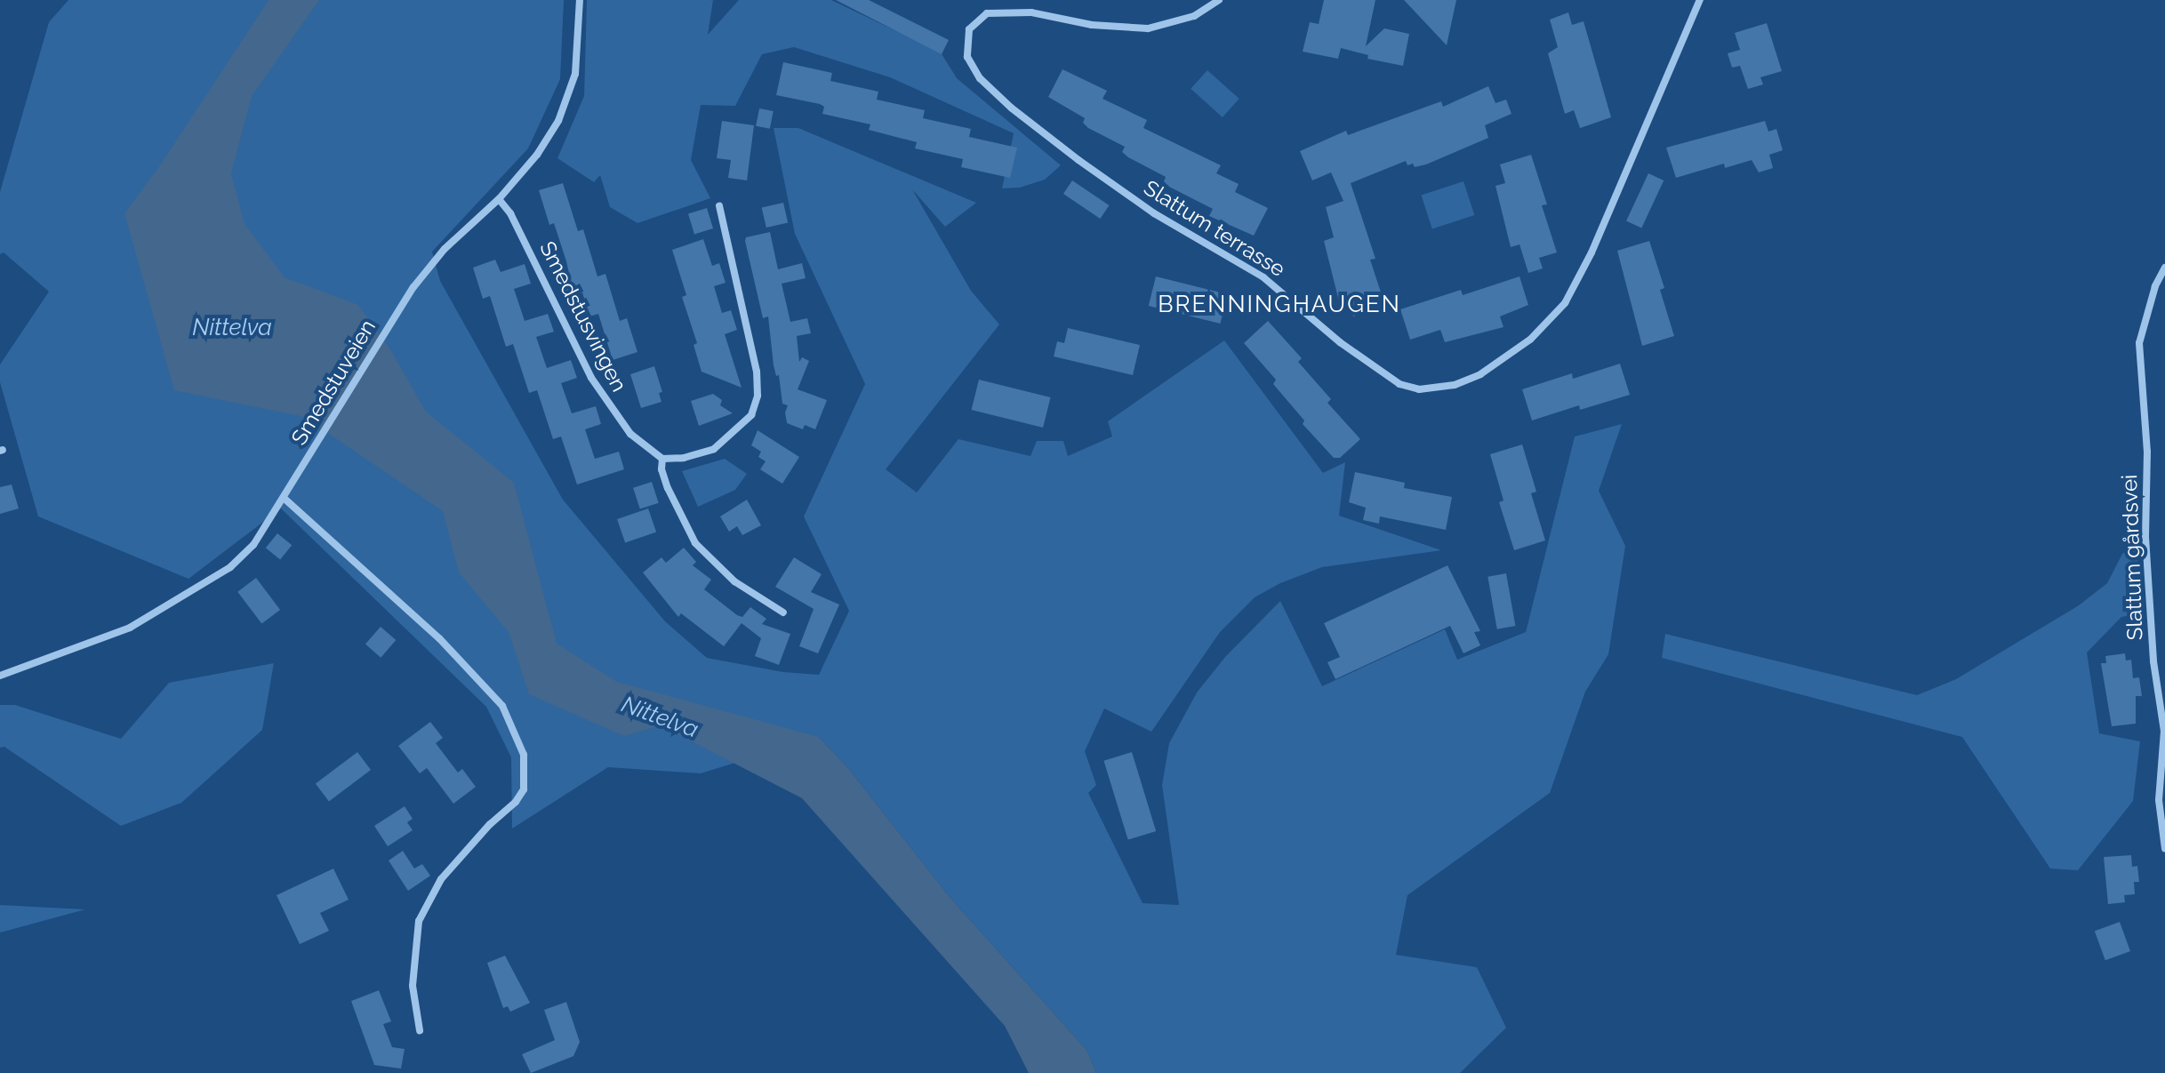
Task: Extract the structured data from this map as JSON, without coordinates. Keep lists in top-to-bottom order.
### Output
{
  "streets": {
    "street": [
      "Slattum terrasse",
      "Smedstusvingen",
      "Smedstuveien",
      "Slattum gårdsvei"
    ]
  },
  "crossings": [
    ["Smedstusvingen", "Smedstuveien"]
  ],
  "districts": ["BRENNINGHAUGEN"],
  "water": ["Nittelva"]
}
